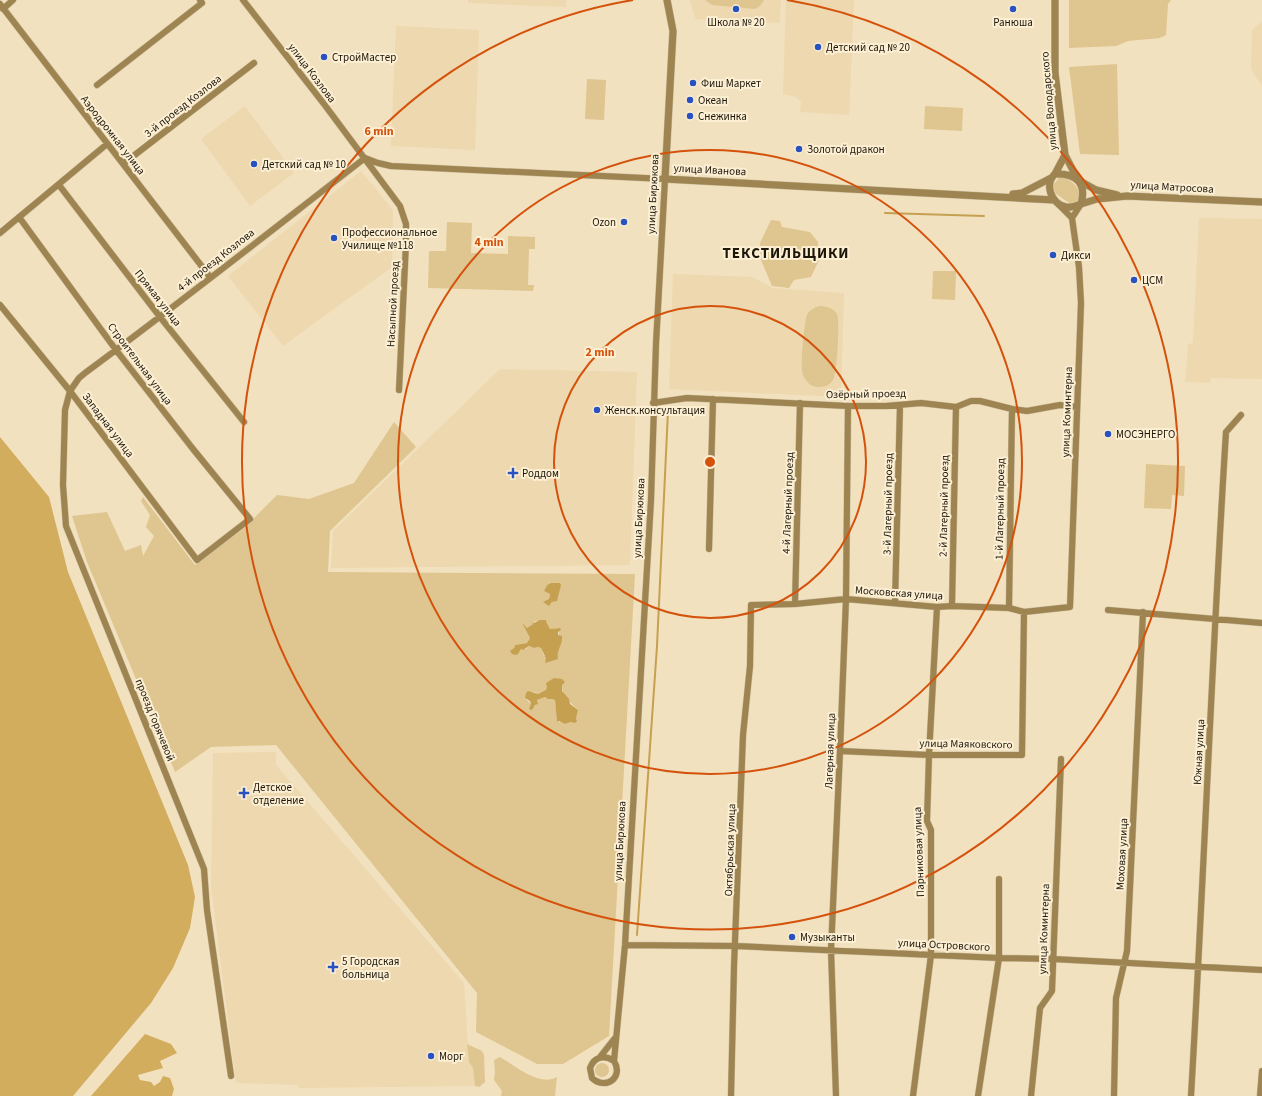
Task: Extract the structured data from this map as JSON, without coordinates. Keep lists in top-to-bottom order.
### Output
{
  "streets": {
    "street": [
      "улица Козлова",
      "улица Володарского",
      "3-й проезд Козлова",
      "Аэродромная улица",
      "улица Иванова",
      "улица Матросова",
      "улица Бирюкова",
      "4-й проезд Козлова",
      "Прямая улица",
      "Насыпной проезд",
      "Строительная улица",
      "Озёрный проезд",
      "улица Коминтерна",
      "Западная улица",
      "4-й Лагерный проезд",
      "3-й Лагерный проезд",
      "2-й Лагерный проезд",
      "1-й Лагерный проезд",
      "Московская улица",
      "проезд Горячевой",
      "улица Маяковского",
      "Лагерная улица",
      "Южная улица",
      "Октябрьская улица",
      "Парниковая улица",
      "Моховая улица",
      "улица Островского"
    ]
  },
  "crossings": [
    ["улица Козлова", "улица Иванова"],
    ["улица Козлова", "4-й проезд Козлова"],
    ["улица Козлова", "Насыпной проезд"],
    ["улица Володарского", "улица Иванова"],
    ["улица Володарского", "улица Матросова"],
    ["3-й проезд Козлова", "Аэродромная улица"],
    ["Аэродромная улица", "4-й проезд Козлова"],
    ["улица Иванова", "улица Матросова"],
    ["улица Иванова", "улица Бирюкова"],
    ["улица Иванова", "4-й проезд Козлова"],
    ["улица Иванова", "Насыпной проезд"],
    ["улица Бирюкова", "Озёрный проезд"],
    ["улица Бирюкова", "улица Островского"],
    ["4-й проезд Козлова", "Прямая улица"],
    ["4-й проезд Козлова", "Насыпной проезд"],
    ["4-й проезд Козлова", "Строительная улица"],
    ["4-й проезд Козлова", "проезд Горячевой"],
    ["Строительная улица", "Западная улица"],
    ["Озёрный проезд", "улица Коминтерна"],
    ["Озёрный проезд", "4-й Лагерный проезд"],
    ["Озёрный проезд", "3-й Лагерный проезд"],
    ["Озёрный проезд", "2-й Лагерный проезд"],
    ["Озёрный проезд", "1-й Лагерный проезд"],
    ["Озёрный проезд", "Лагерная улица"],
    ["улица Коминтерна", "Московская улица"],
    ["улица Коминтерна", "улица Островского"],
    ["Западная улица", "проезд Горячевой"],
    ["4-й Лагерный проезд", "Московская улица"],
    ["3-й Лагерный проезд", "Московская улица"],
    ["2-й Лагерный проезд", "Московская улица"],
    ["1-й Лагерный проезд", "Московская улица"],
    ["Московская улица", "улица Маяковского"],
    ["Московская улица", "Лагерная улица"],
    ["Московская улица", "Октябрьская улица"],
    ["Московская улица", "Парниковая улица"],
    ["улица Маяковского", "Лагерная улица"],
    ["улица Маяковского", "Парниковая улица"],
    ["Лагерная улица", "улица Островского"],
    ["Южная улица", "улица Островского"],
    ["Октябрьская улица", "улица Островского"],
    ["Парниковая улица", "улица Островского"],
    ["Моховая улица", "улица Островского"]
  ],
  "districts": ["ТЕКСТИЛЬЩИКИ"],
  "places": {
    "other": [
      "Школа № 20",
      "Ранюша",
      "Детский сад № 20",
      "СтройМастер",
      "Фиш Маркет",
      "Океан",
      "Снежинка",
      "Золотой дракон",
      "Детский сад № 10",
      "Ozon",
      "Профессиональное Училище №118",
      "Дикси",
      "ЦСМ",
      "Женск.консультация",
      "МОСЭНЕРГО",
      "Музыканты",
      "Морг"
    ],
    "health": ["Роддом", "Детское отделение", "5 Городская больница"]
  },
  "rings": ["6 min", "4 min", "2 min"]
}
